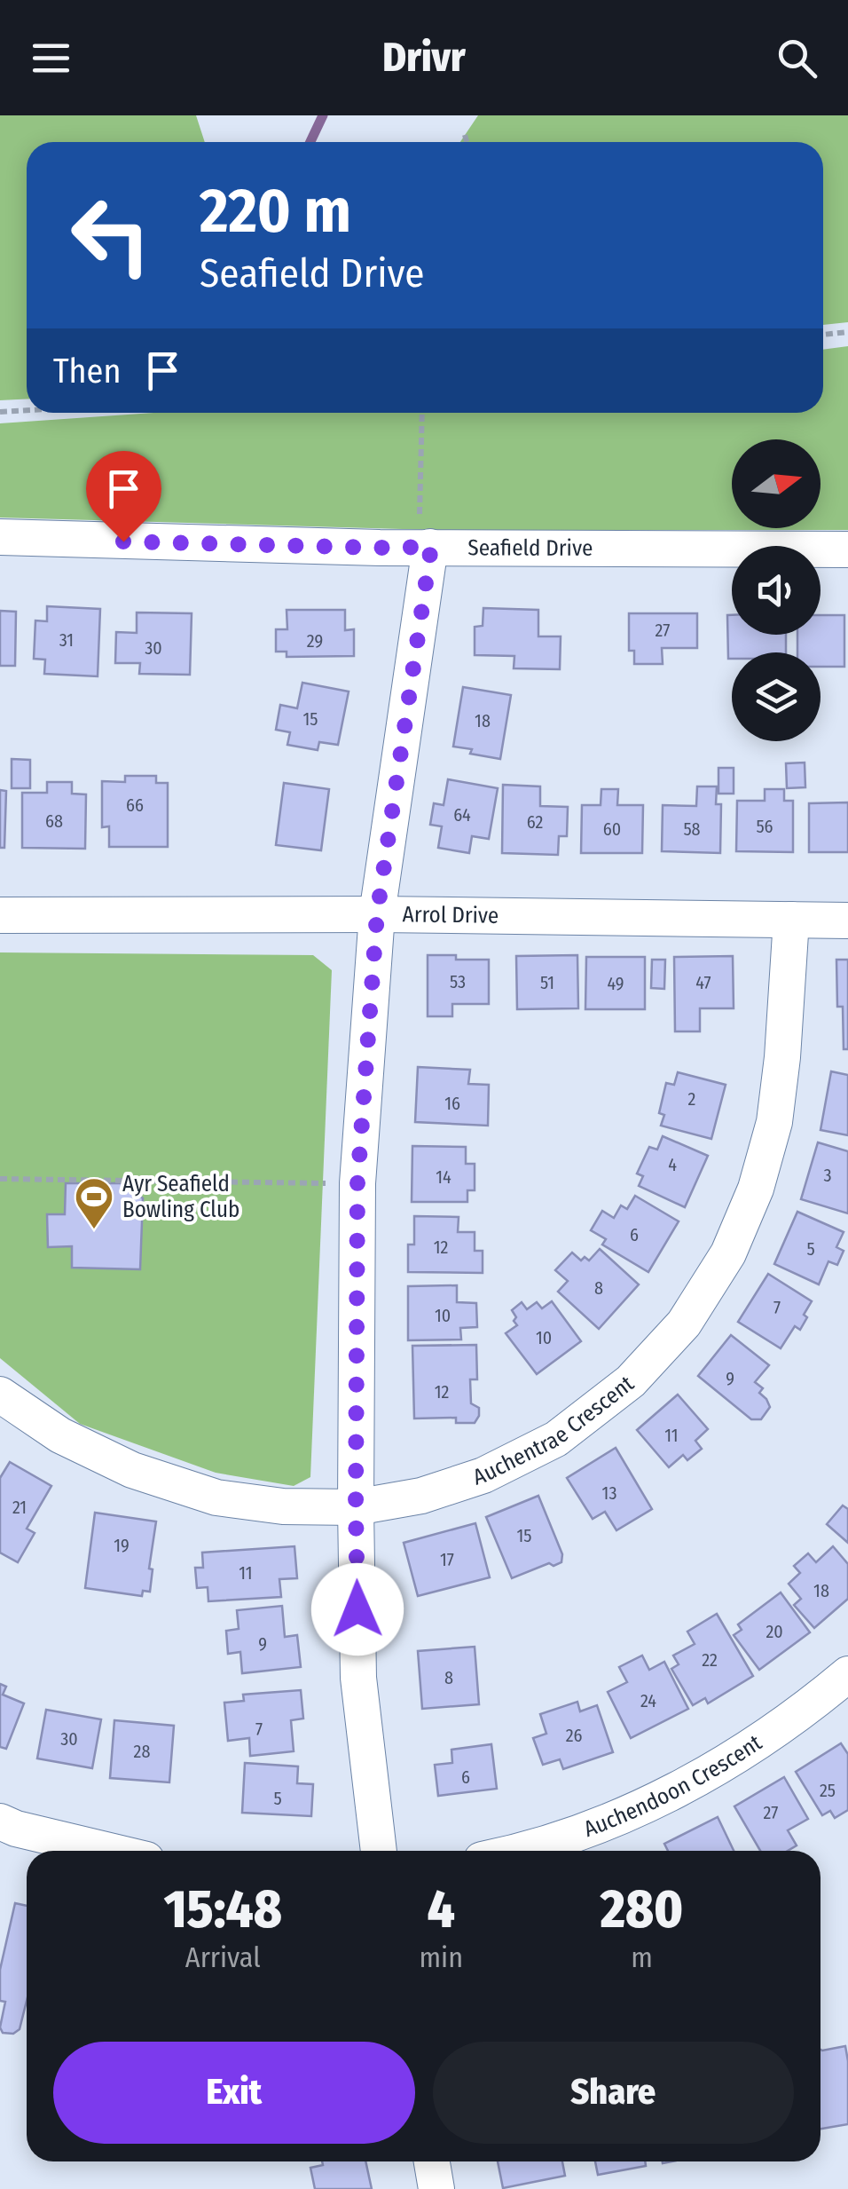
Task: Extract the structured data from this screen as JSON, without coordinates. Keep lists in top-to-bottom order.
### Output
{
  "streets": {
    "street": [
      "Seafield Drive",
      "Arrol Drive",
      "Auchentrae Crescent",
      "Auchendoon Crescent"
    ]
  },
  "crossings": [
    ["Arrol Drive", "Auchentrae Crescent"]
  ],
  "places": {
    "sports": ["Ayr Seafield Bowling Club"]
  },
  "house_numbers": [
    "27",
    "31",
    "29",
    "30",
    "15",
    "18",
    "66",
    "64",
    "68",
    "62",
    "56",
    "60",
    "58",
    "53",
    "51",
    "47",
    "49",
    "2",
    "16",
    "4",
    "3",
    "14",
    "6",
    "12",
    "5",
    "8",
    "7",
    "10",
    "10",
    "9",
    "12",
    "11",
    "13",
    "21",
    "15",
    "19",
    "17",
    "11",
    "18",
    "20",
    "9",
    "22",
    "8",
    "24",
    "7",
    "26",
    "30",
    "28",
    "6",
    "25",
    "5",
    "27"
  ],
  "north": "right",
  "page": {
    "header": "Drivr",
    "turn": ["220 m", "Seafield Drive"],
    "then": "Then",
    "eta": [
      "15:48",
      "Arrival",
      "4",
      "min",
      "280",
      "m"
    ],
    "buttons": ["Exit", "Share"]
  }
}
